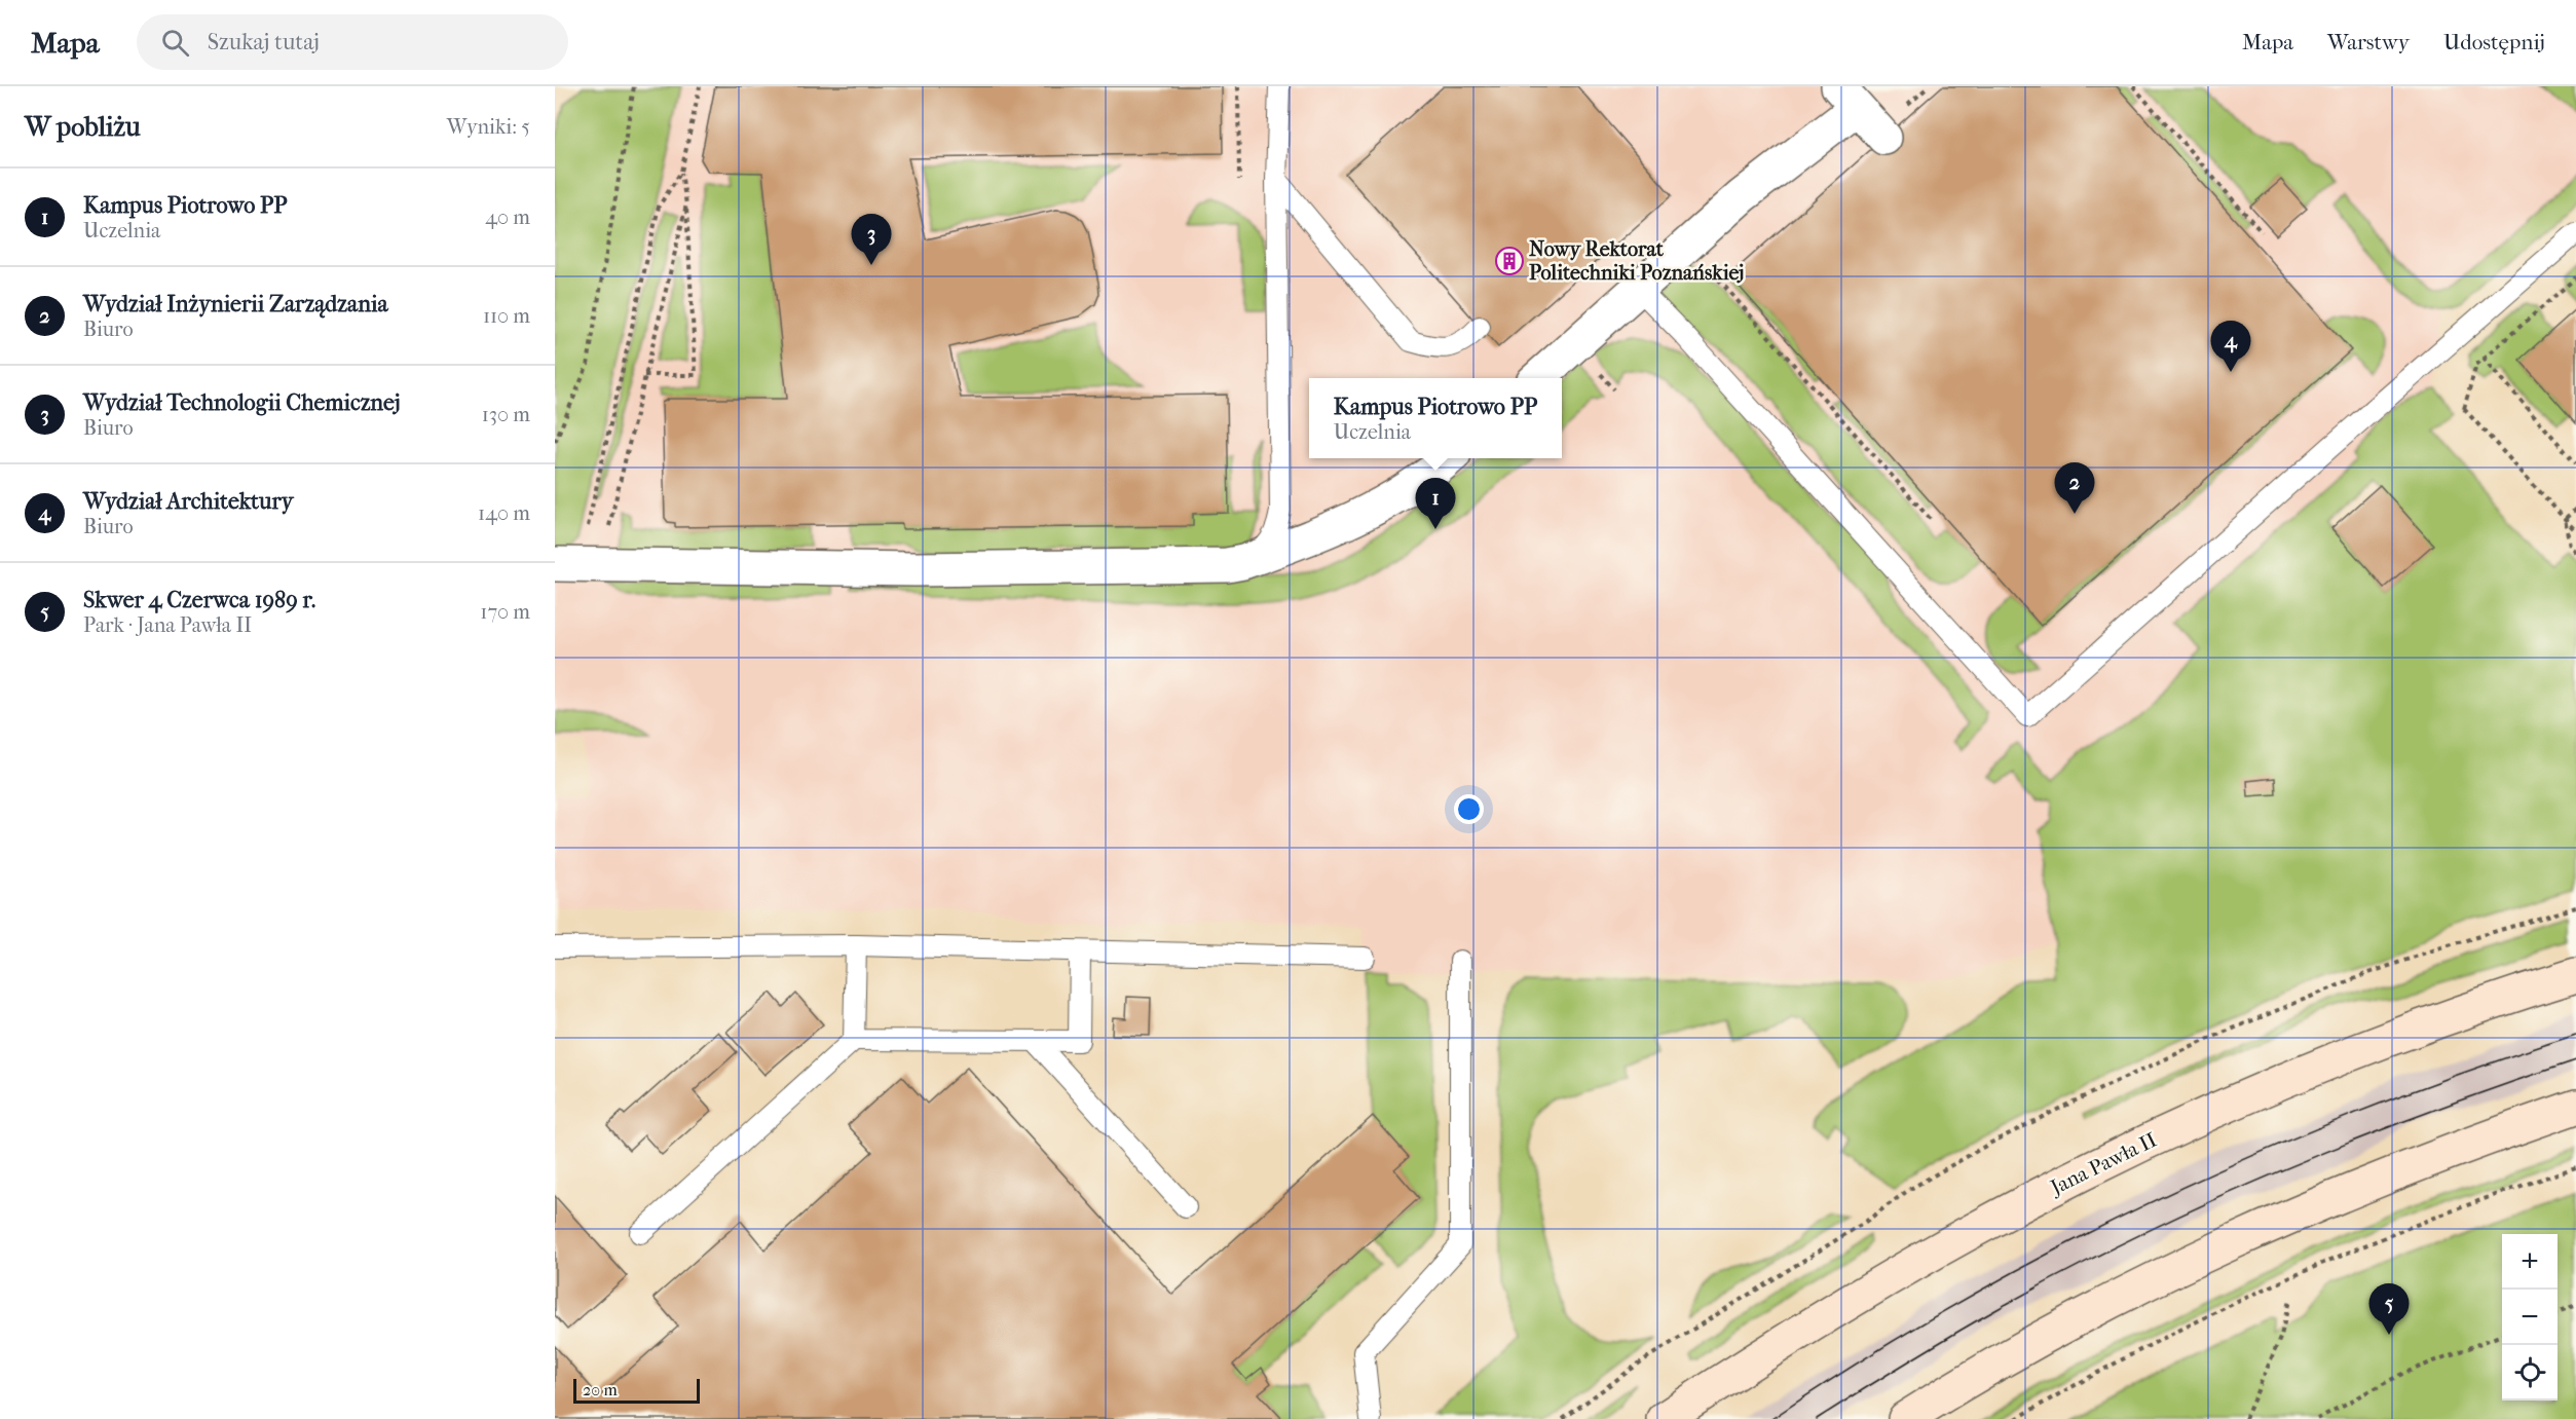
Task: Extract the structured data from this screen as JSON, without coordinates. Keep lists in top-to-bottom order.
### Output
{
  "streets": {
    "main road": ["Jana Pawła II"]
  },
  "places": {
    "building": ["Nowy Rektorat Politechniki Poznańskiej"]
  },
  "scale_bar": "20 m",
  "page": {
    "header": "Mapa",
    "search": "Szukaj tutaj",
    "nav": ["Mapa", "Warstwy", "Udostępnij"],
    "heading": ["W pobliżu", "Wyniki: 5"],
    "list": [
      {
        "mark": "1",
        "name": "Kampus Piotrowo PP",
        "note": "Uczelnia",
        "value": "40 m"
      },
      {
        "mark": "2",
        "name": "Wydział Inżynierii Zarządzania",
        "note": "Biuro",
        "value": "110 m"
      },
      {
        "mark": "3",
        "name": "Wydział Technologii Chemicznej",
        "note": "Biuro",
        "value": "130 m"
      },
      {
        "mark": "4",
        "name": "Wydział Architektury",
        "note": "Biuro",
        "value": "140 m"
      },
      {
        "mark": "5",
        "name": "Skwer 4 Czerwca 1989 r.",
        "note": "Park · Jana Pawła II",
        "value": "170 m"
      }
    ],
    "pins": [
      "3",
      "4",
      "2",
      "1",
      "5"
    ],
    "popup": ["Kampus Piotrowo PP", "Uczelnia"],
    "map_buttons": ["+", "−"],
    "scale": "20 m"
  }
}
